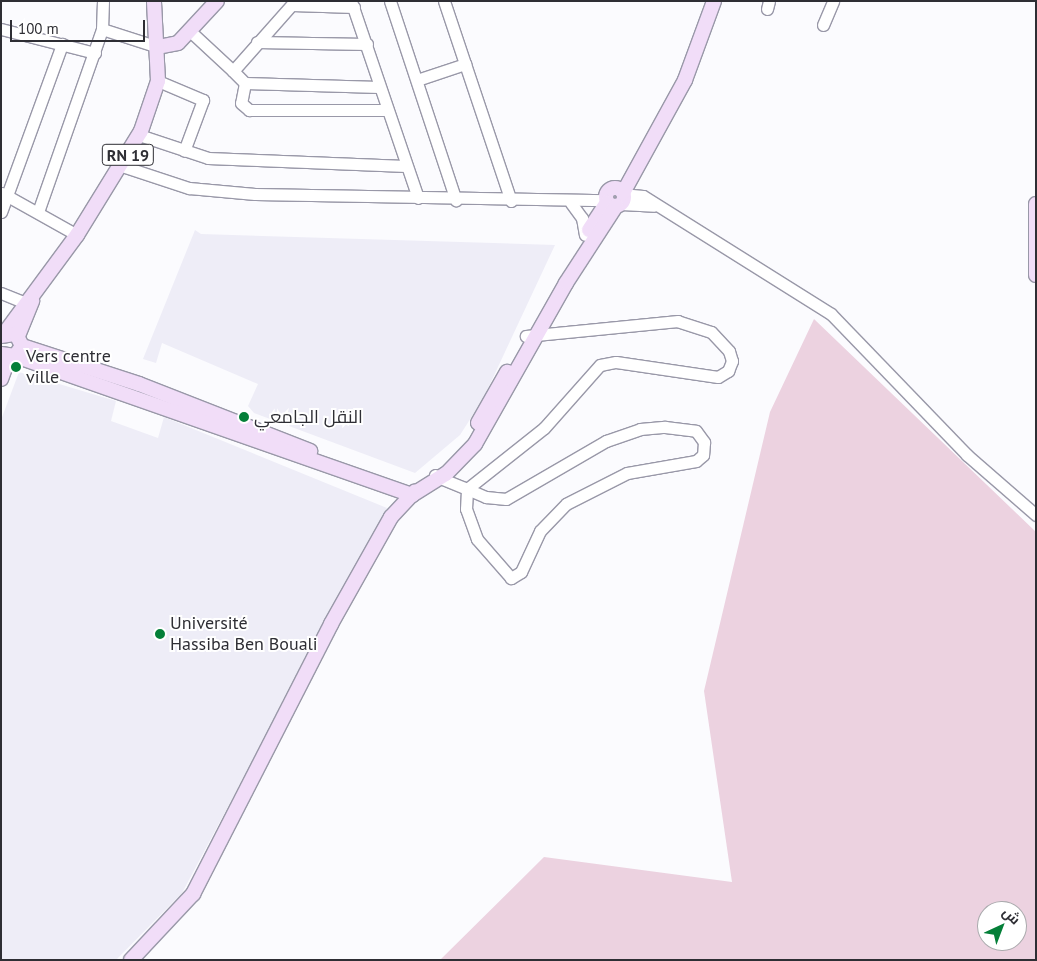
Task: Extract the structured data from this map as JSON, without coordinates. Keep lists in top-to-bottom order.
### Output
{
  "streets": {
    "main road": ["RN 19"]
  },
  "places": ["Vers centre ville", "النقل الجامعي", "Université Hassiba Ben Bouali"],
  "scale_bar": "100 m",
  "north": "top right"
}
